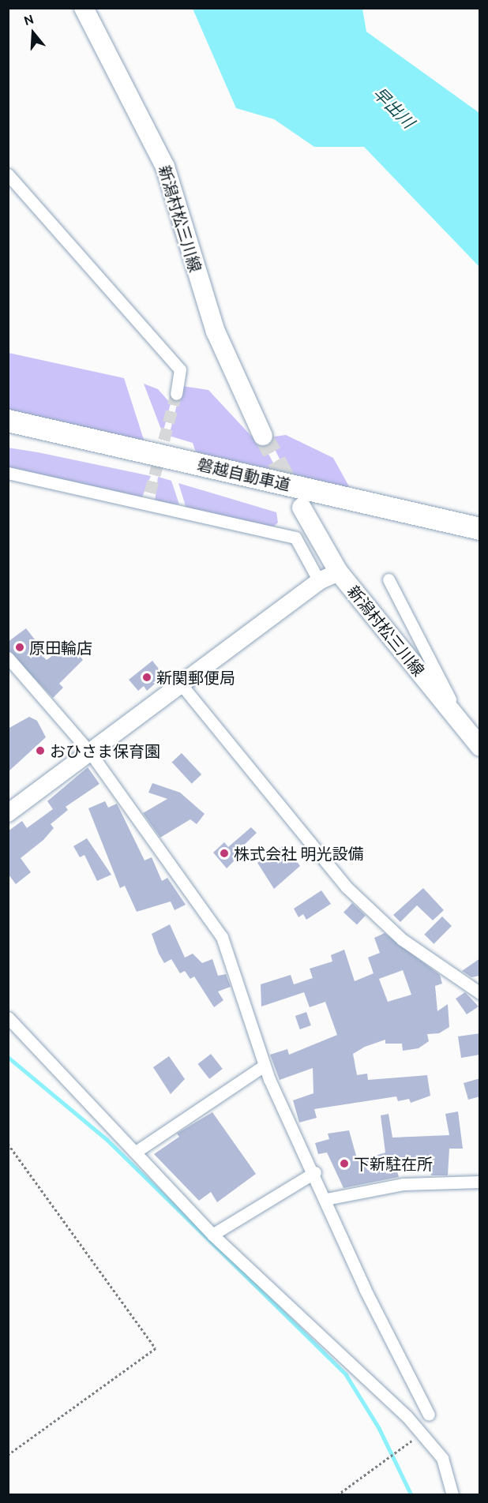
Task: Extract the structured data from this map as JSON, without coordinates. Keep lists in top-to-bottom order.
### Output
{
  "streets": {
    "highway": ["磐越自動車道"],
    "main road": ["新潟村松三川線"]
  },
  "water": ["早出川"],
  "places": [
    "原田輪店",
    "新関郵便局",
    "おひさま保育園",
    "株式会社 明光設備",
    "下新駐在所"
  ],
  "north": "top"
}
